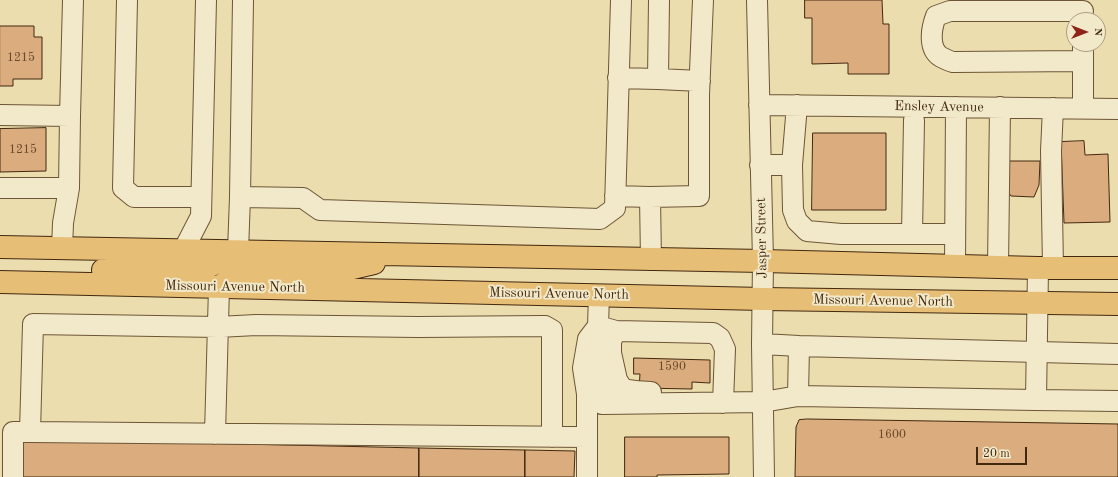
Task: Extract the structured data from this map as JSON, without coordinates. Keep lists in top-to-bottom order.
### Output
{
  "streets": {
    "main road": ["Missouri Avenue North"],
    "street": ["Ensley Avenue", "Jasper Street"]
  },
  "crossings": [
    ["Ensley Avenue", "Jasper Street"],
    ["Jasper Street", "Missouri Avenue North"]
  ],
  "house_numbers": [
    "1215",
    "1215",
    "1590",
    "1600"
  ],
  "scale_bar": "20 m",
  "north": "right"
}
